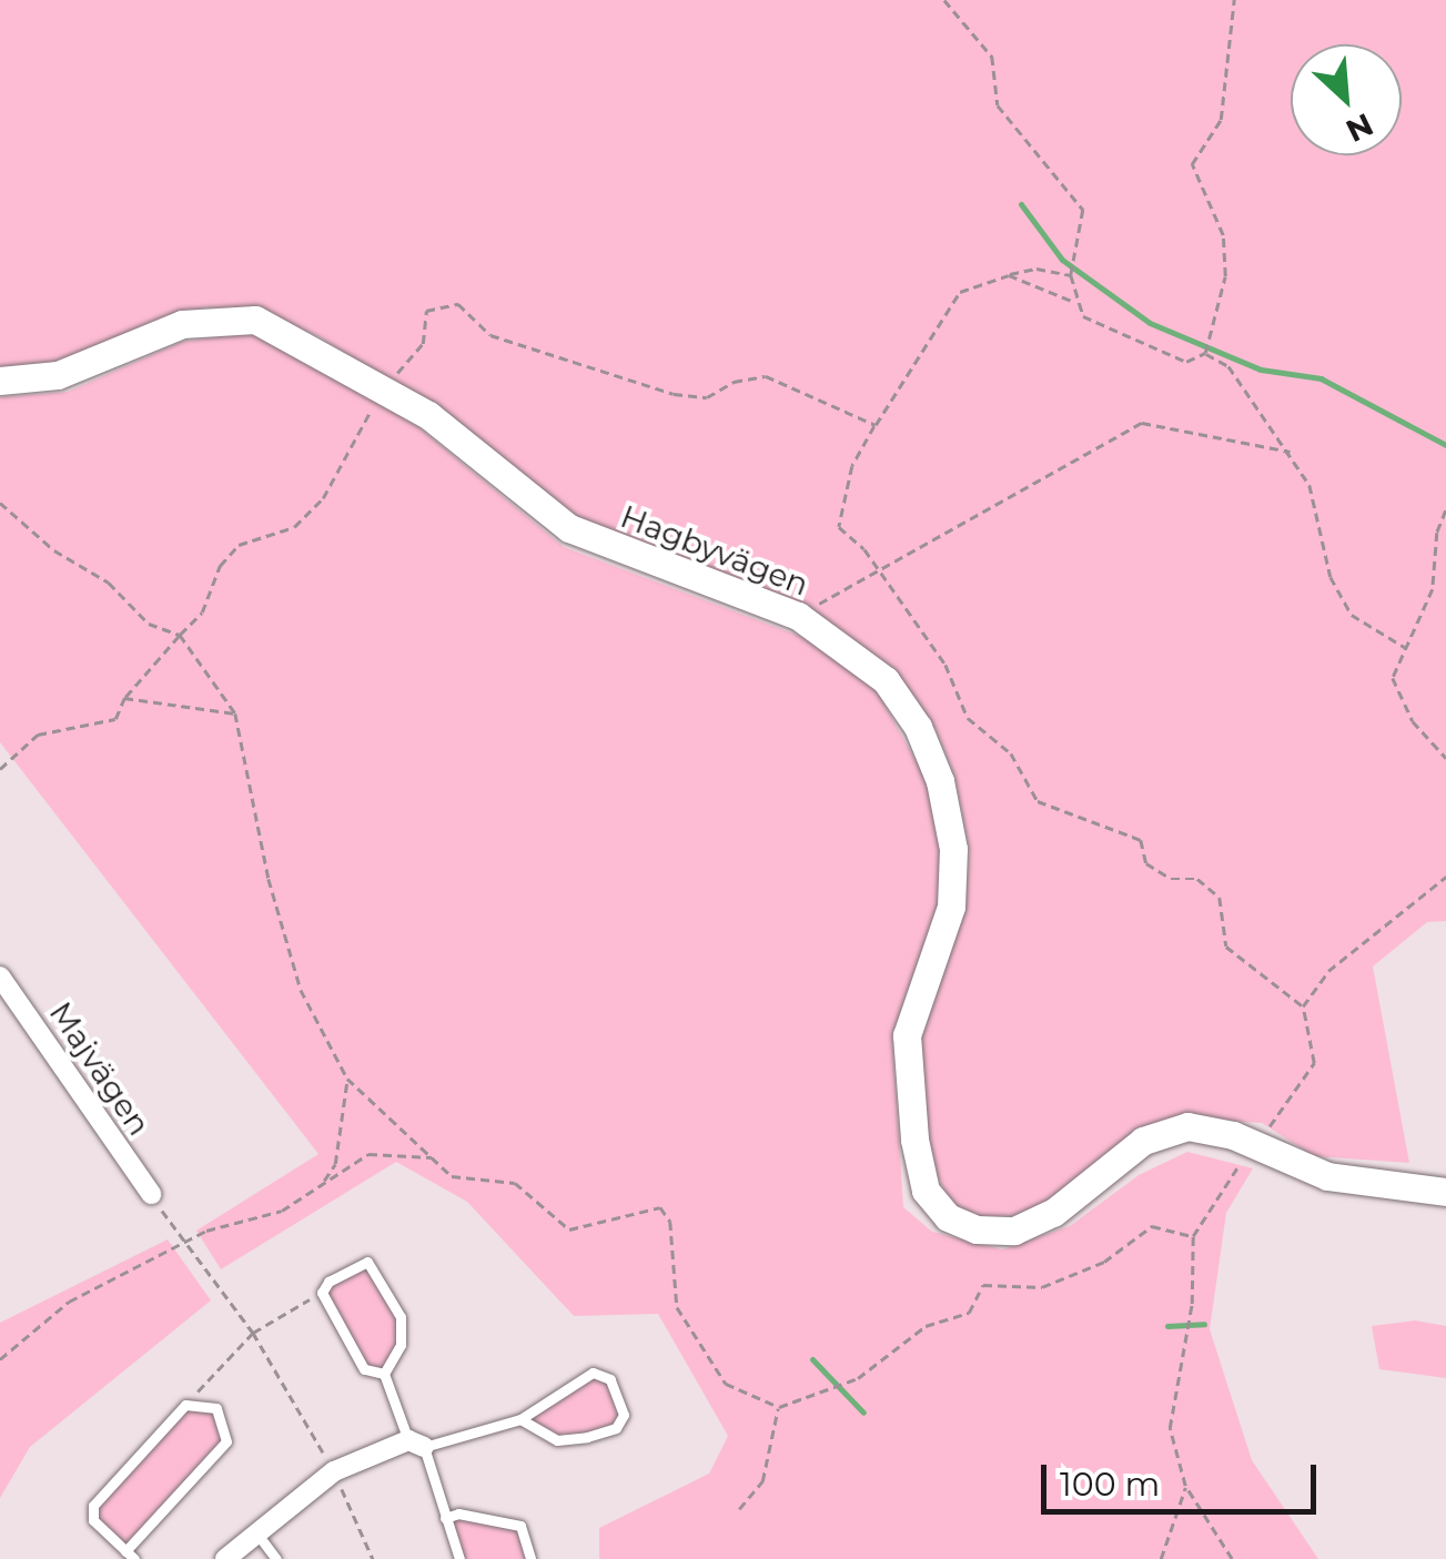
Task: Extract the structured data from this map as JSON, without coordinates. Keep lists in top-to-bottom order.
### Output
{
  "streets": {
    "street": ["Hagbyvägen", "Majvägen"]
  },
  "scale_bar": "100 m",
  "north": "bottom right"
}
